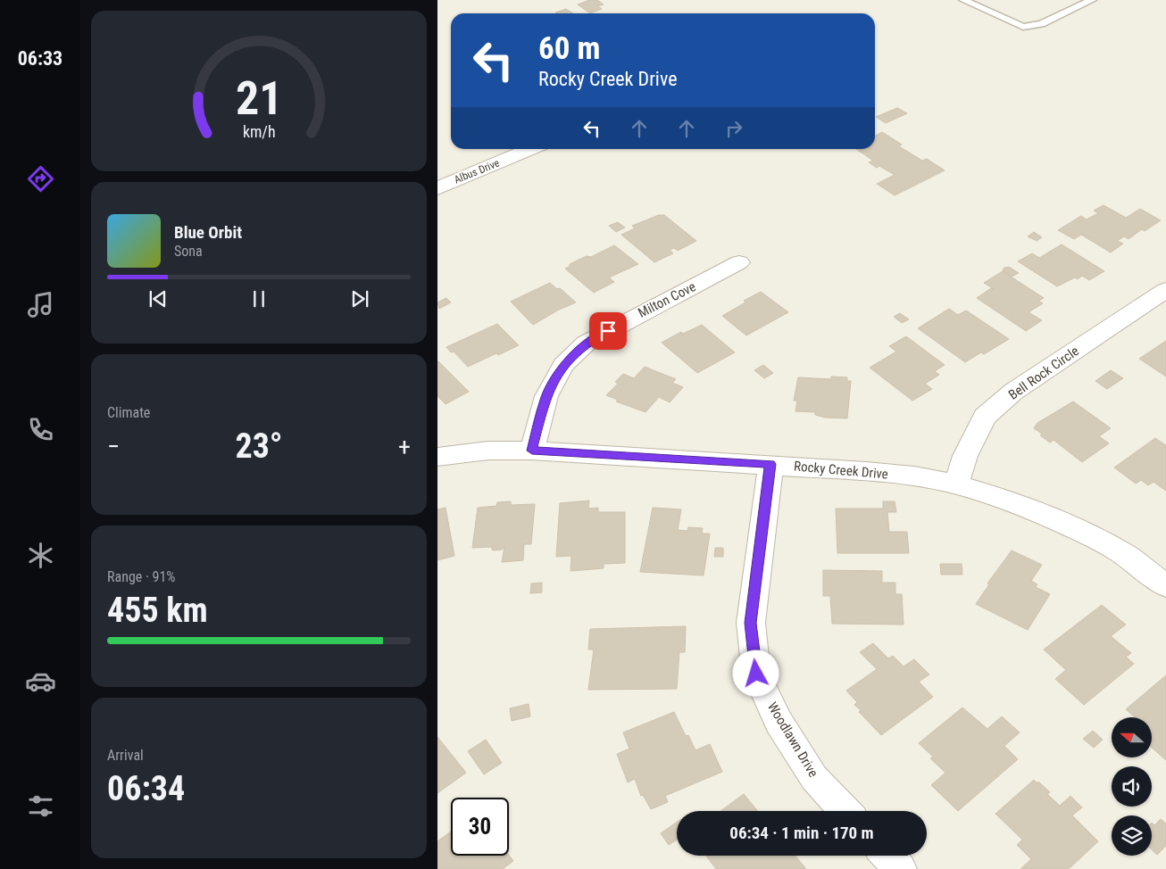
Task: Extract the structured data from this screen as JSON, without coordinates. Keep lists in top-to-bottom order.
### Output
{
  "streets": {
    "street": [
      "Albus Drive",
      "Milton Cove",
      "Bell Rock Circle",
      "Rocky Creek Drive",
      "Woodlawn Drive"
    ]
  },
  "crossings": [
    ["Milton Cove", "Rocky Creek Drive"],
    ["Bell Rock Circle", "Rocky Creek Drive"],
    ["Rocky Creek Drive", "Woodlawn Drive"]
  ],
  "north": "left",
  "page": {
    "tabs": "06:33",
    "turn": ["60 m", "Rocky Creek Drive"],
    "song": ["Blue Orbit", "Sona"],
    "tile": [
      "Climate",
      ["Range · 91%", "455 km"],
      ["Arrival", "06:34"]
    ],
    "heat": ["−", "23°", "+"],
    "limit": "30",
    "trip": "06:34 · 1 min · 170 m",
    "gauge": ["21", "km/h"]
  }
}
